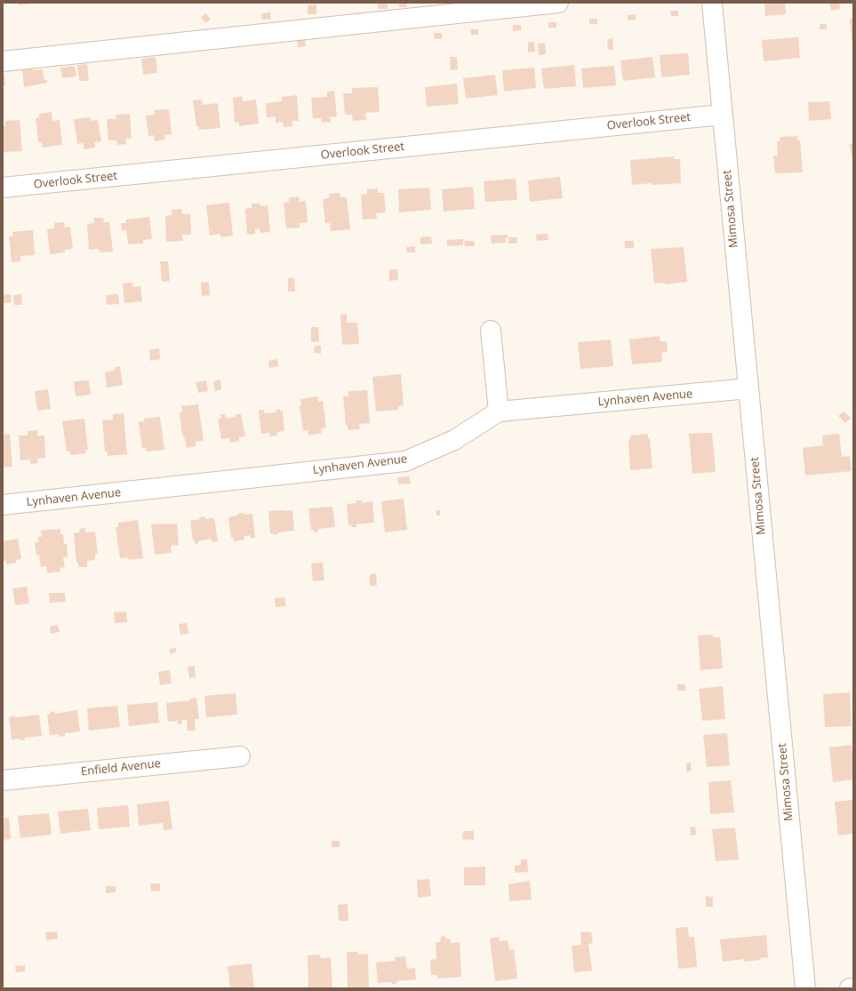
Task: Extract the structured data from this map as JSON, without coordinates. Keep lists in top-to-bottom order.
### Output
{
  "streets": {
    "street": [
      "Overlook Street",
      "Mimosa Street",
      "Lynhaven Avenue",
      "Enfield Avenue"
    ]
  },
  "crossings": [
    ["Overlook Street", "Mimosa Street"],
    ["Mimosa Street", "Lynhaven Avenue"]
  ]
}
